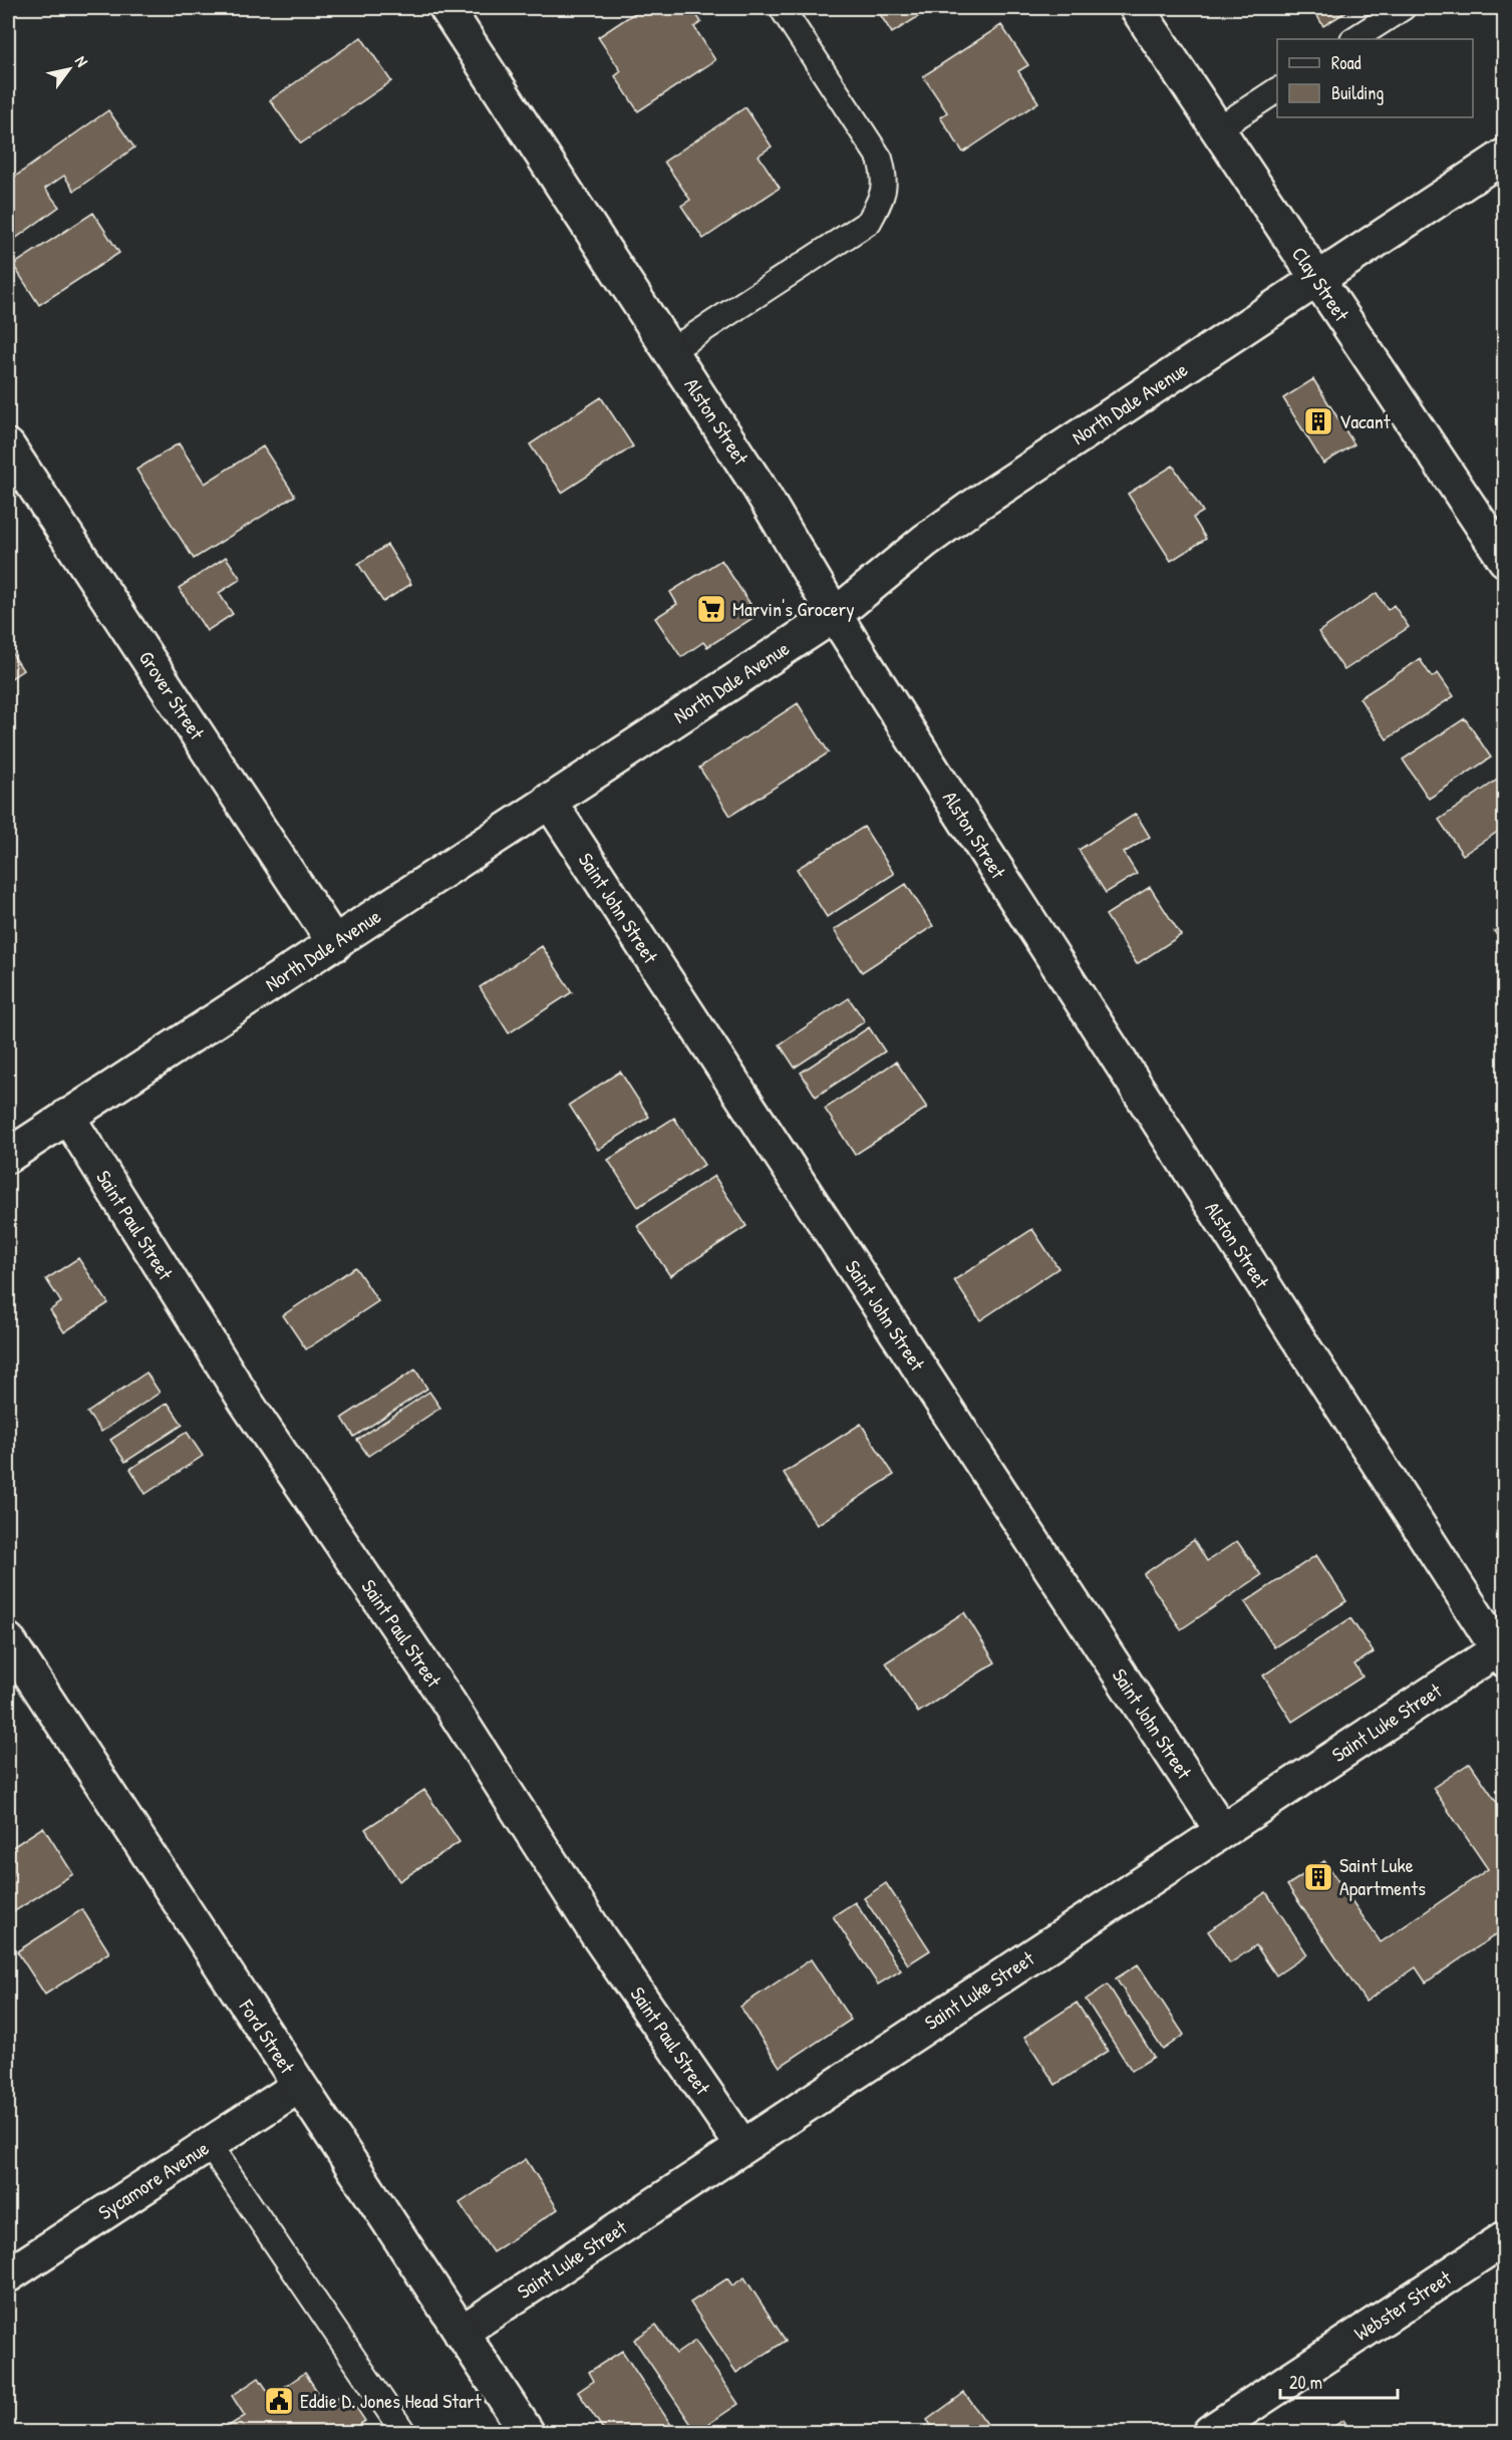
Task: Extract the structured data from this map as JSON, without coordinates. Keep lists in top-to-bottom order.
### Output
{
  "streets": {
    "street": [
      "Clay Street",
      "North Dale Avenue",
      "Alston Street",
      "Grover Street",
      "Saint John Street",
      "Saint Paul Street",
      "Saint Luke Street",
      "Ford Street",
      "Sycamore Avenue",
      "Webster Street"
    ]
  },
  "crossings": [
    ["Clay Street", "North Dale Avenue"],
    ["North Dale Avenue", "Alston Street"],
    ["North Dale Avenue", "Grover Street"],
    ["North Dale Avenue", "Saint John Street"],
    ["North Dale Avenue", "Saint Paul Street"],
    ["Alston Street", "Saint Luke Street"],
    ["Saint John Street", "Saint Luke Street"],
    ["Saint Paul Street", "Saint Luke Street"],
    ["Saint Luke Street", "Ford Street"],
    ["Ford Street", "Sycamore Avenue"]
  ],
  "places": {
    "building": ["Vacant", "Saint Luke Apartments"],
    "supermarket": ["Marvin's Grocery"],
    "public building": ["Eddie D. Jones Head Start"]
  },
  "legend": ["Road", "Building"],
  "scale_bar": "20 m",
  "north": "top right"
}
